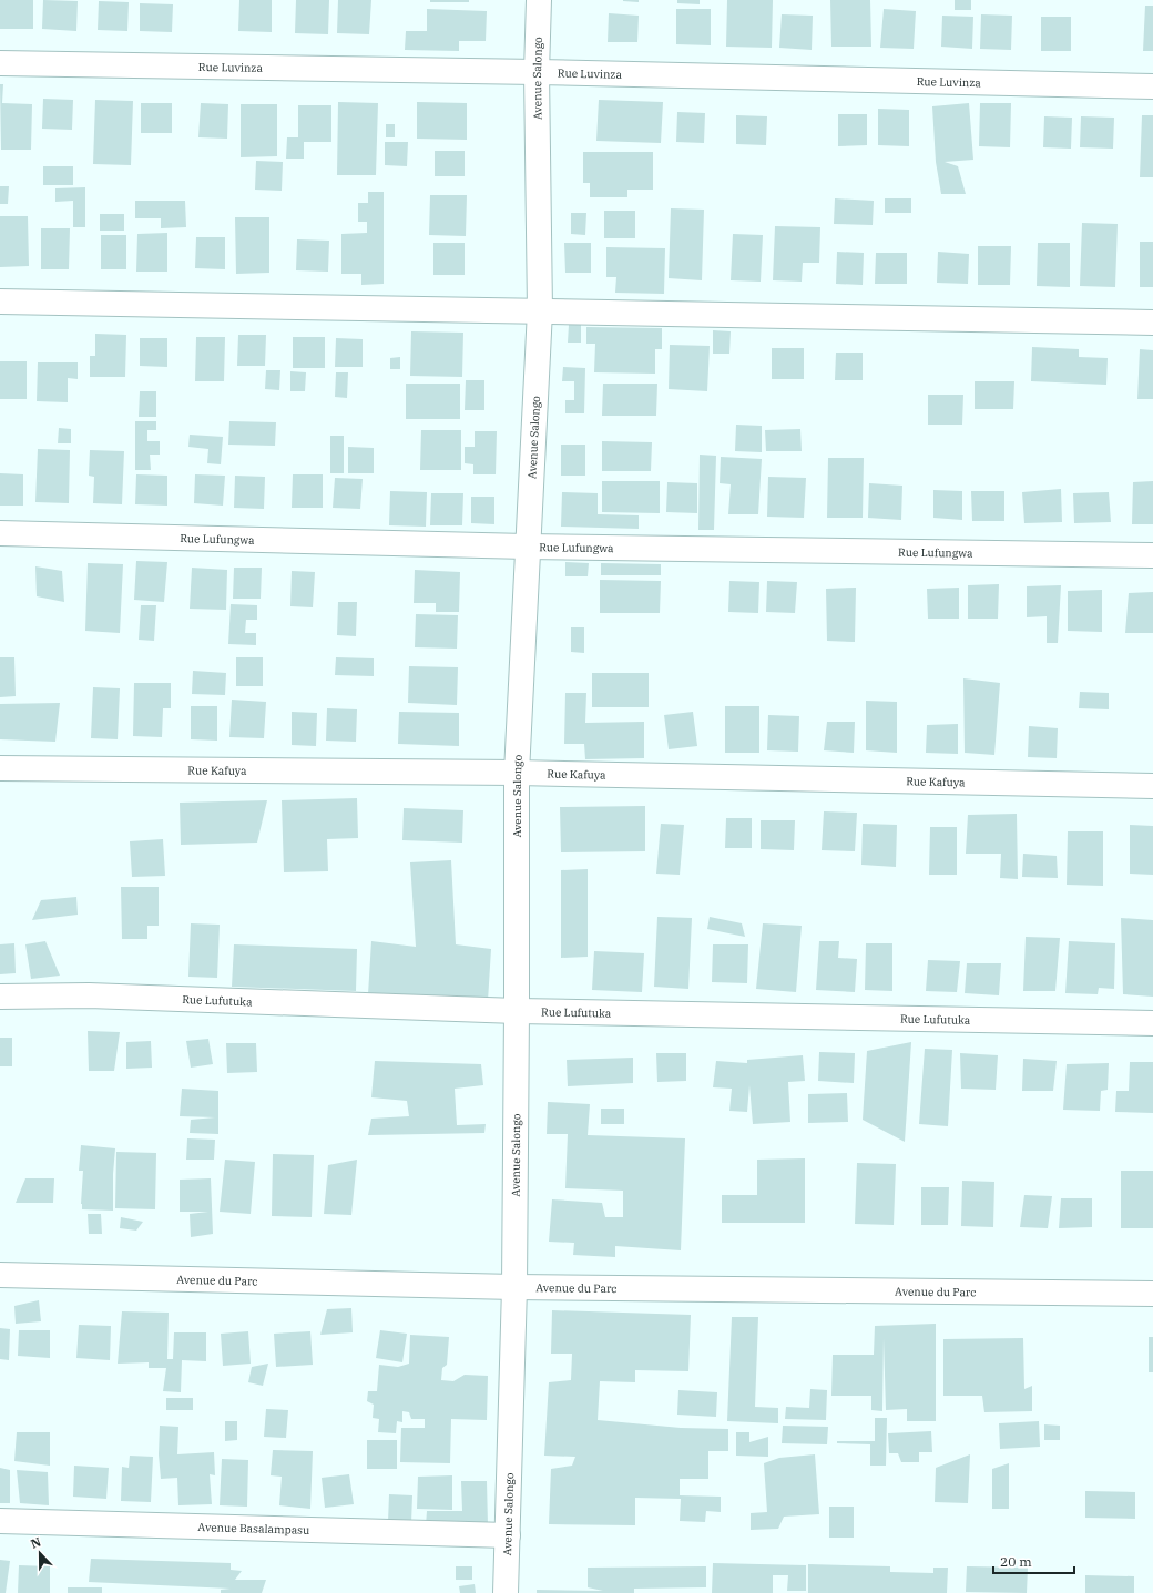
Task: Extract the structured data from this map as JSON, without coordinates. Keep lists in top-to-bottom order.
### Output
{
  "streets": {
    "street": [
      "Rue Luvinza",
      "Avenue Salongo",
      "Rue Lufungwa",
      "Rue Kafuya",
      "Rue Lufutuka",
      "Avenue du Parc",
      "Avenue Basalampasu"
    ]
  },
  "crossings": [
    ["Rue Luvinza", "Avenue Salongo"],
    ["Avenue Salongo", "Rue Lufungwa"],
    ["Avenue Salongo", "Rue Kafuya"],
    ["Avenue Salongo", "Rue Lufutuka"],
    ["Avenue Salongo", "Avenue du Parc"],
    ["Avenue Salongo", "Avenue Basalampasu"]
  ],
  "scale_bar": "20 m",
  "north": "top"
}
